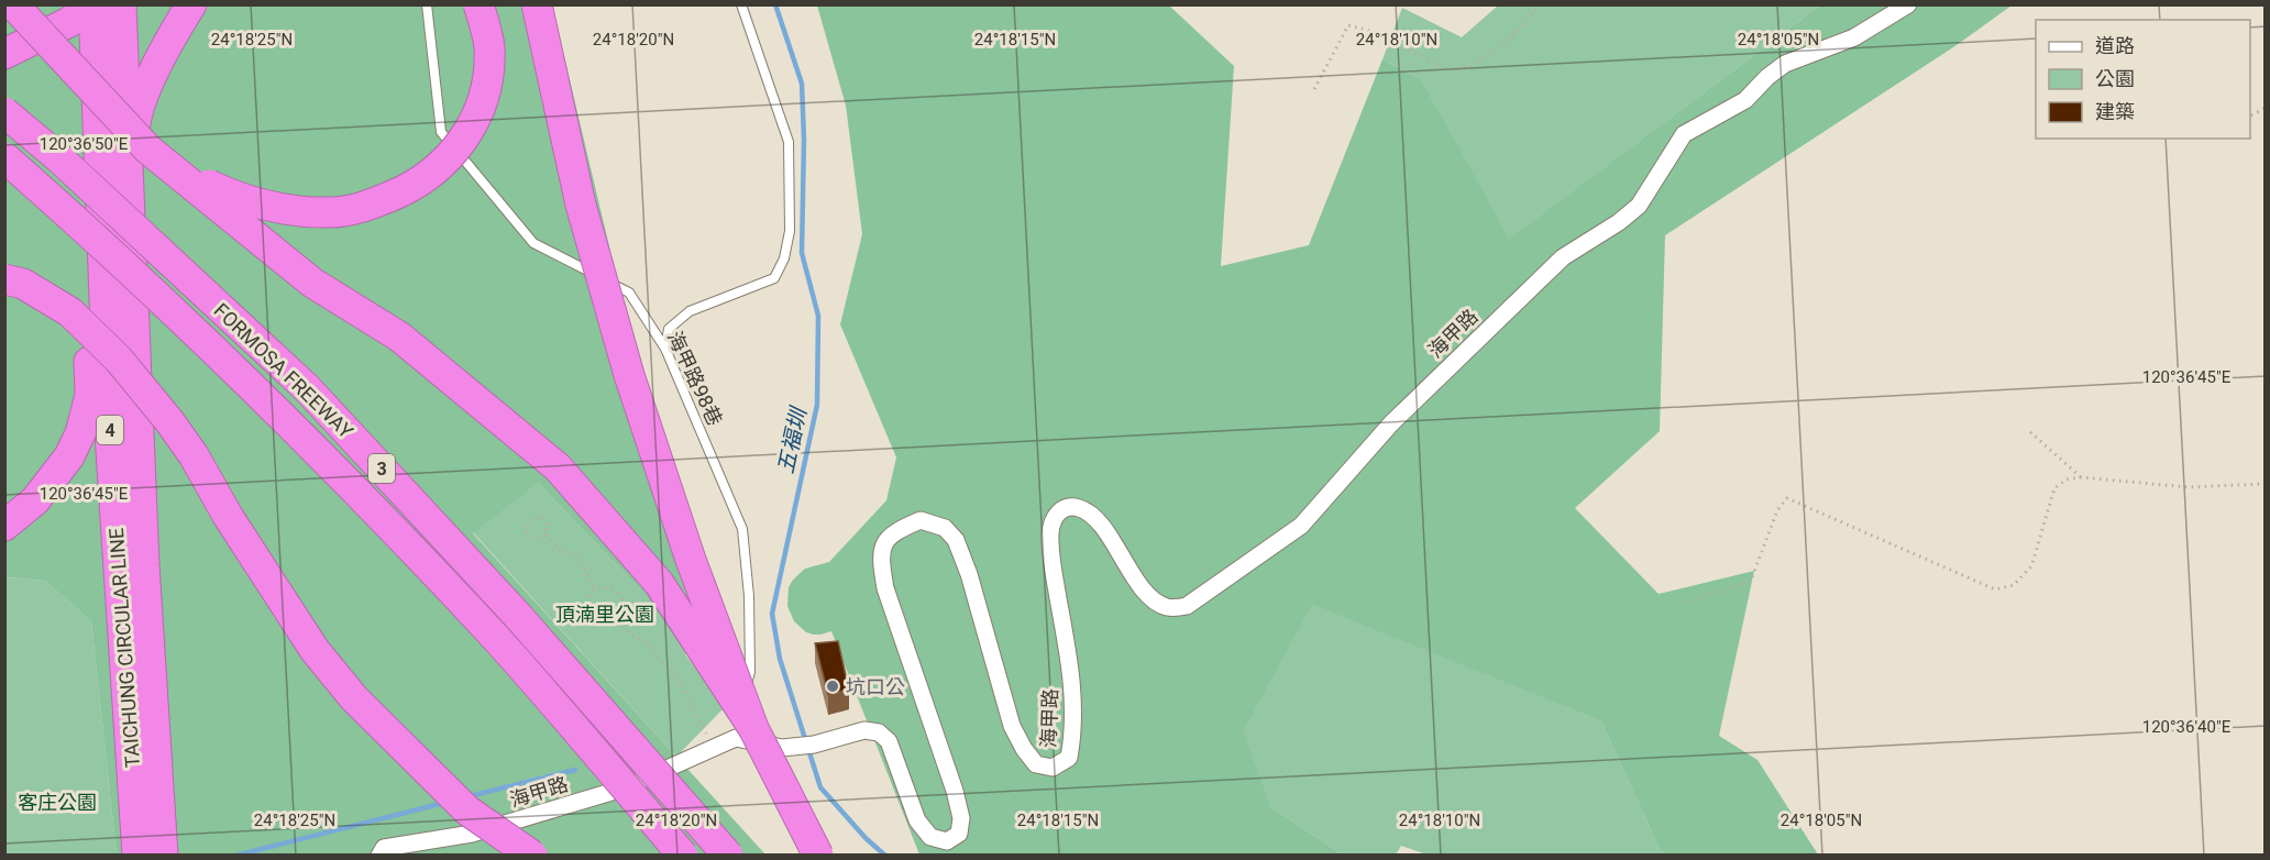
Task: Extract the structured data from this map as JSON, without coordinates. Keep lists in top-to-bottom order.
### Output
{
  "streets": {
    "highway": [
      "FORMOSA FREEWAY",
      "4",
      "3",
      "TAICHUNG CIRCULAR LINE"
    ],
    "street": ["海甲路"],
    "lane": ["海甲路98巷"]
  },
  "crossings": [
    ["海甲路", "海甲路98巷"]
  ],
  "water": ["五福圳"],
  "parks": ["頂湳里公園", "客庄公園"],
  "places": ["坑口公"],
  "legend": ["道路", "公園", "建築"],
  "coordinates": [
    "24°18'25\"N",
    "24°18'20\"N",
    "24°18'15\"N",
    "24°18'10\"N",
    "24°18'05\"N",
    "120°36'50\"E",
    "120°36'45\"E",
    "120°36'40\"E"
  ]
}
